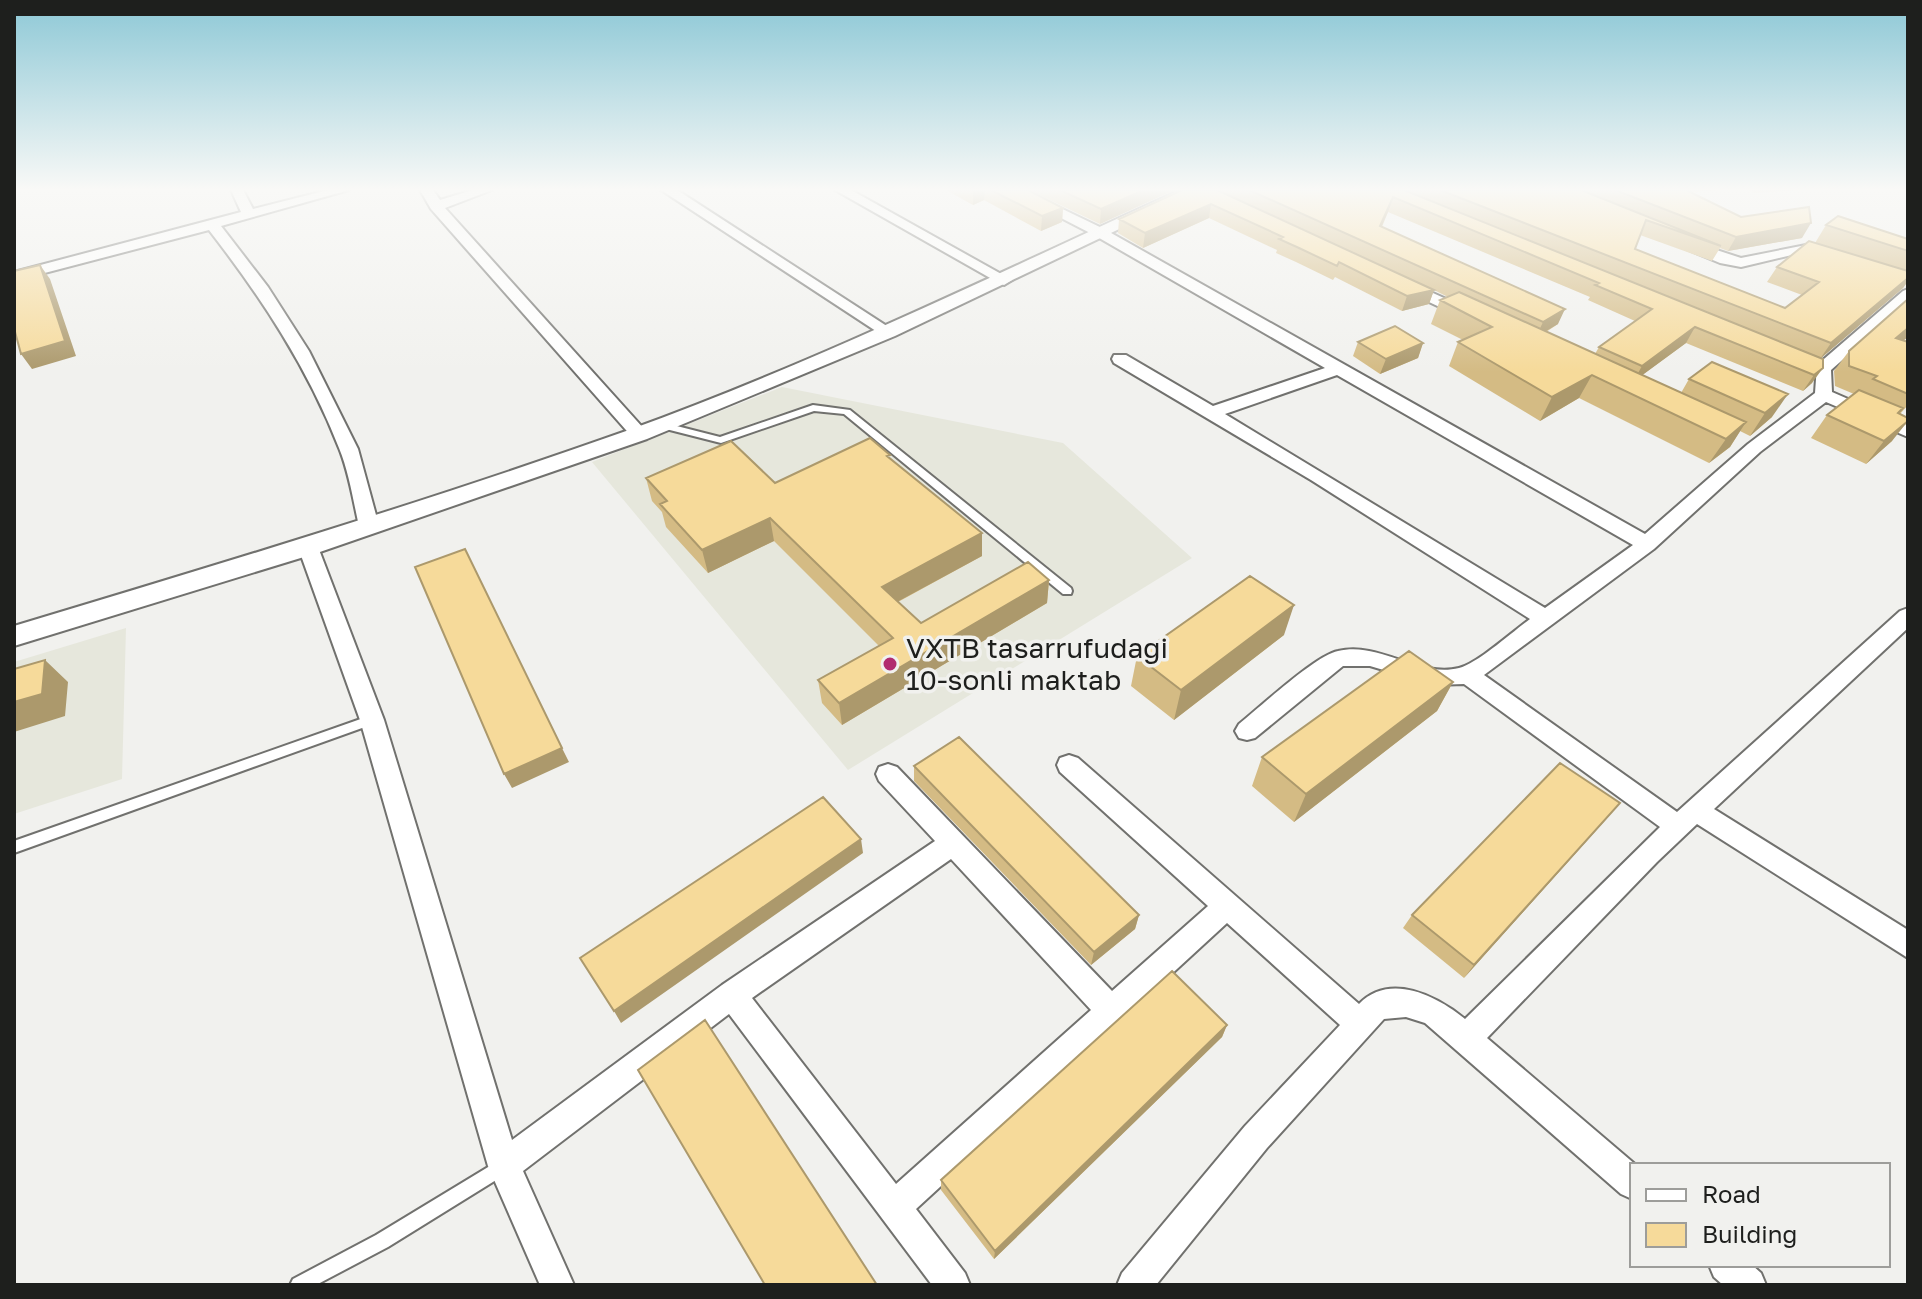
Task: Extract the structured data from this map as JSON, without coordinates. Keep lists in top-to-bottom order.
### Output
{
  "places": ["VXTB tasarrufudagi 10-sonli maktab"],
  "legend": ["Road", "Building"]
}
